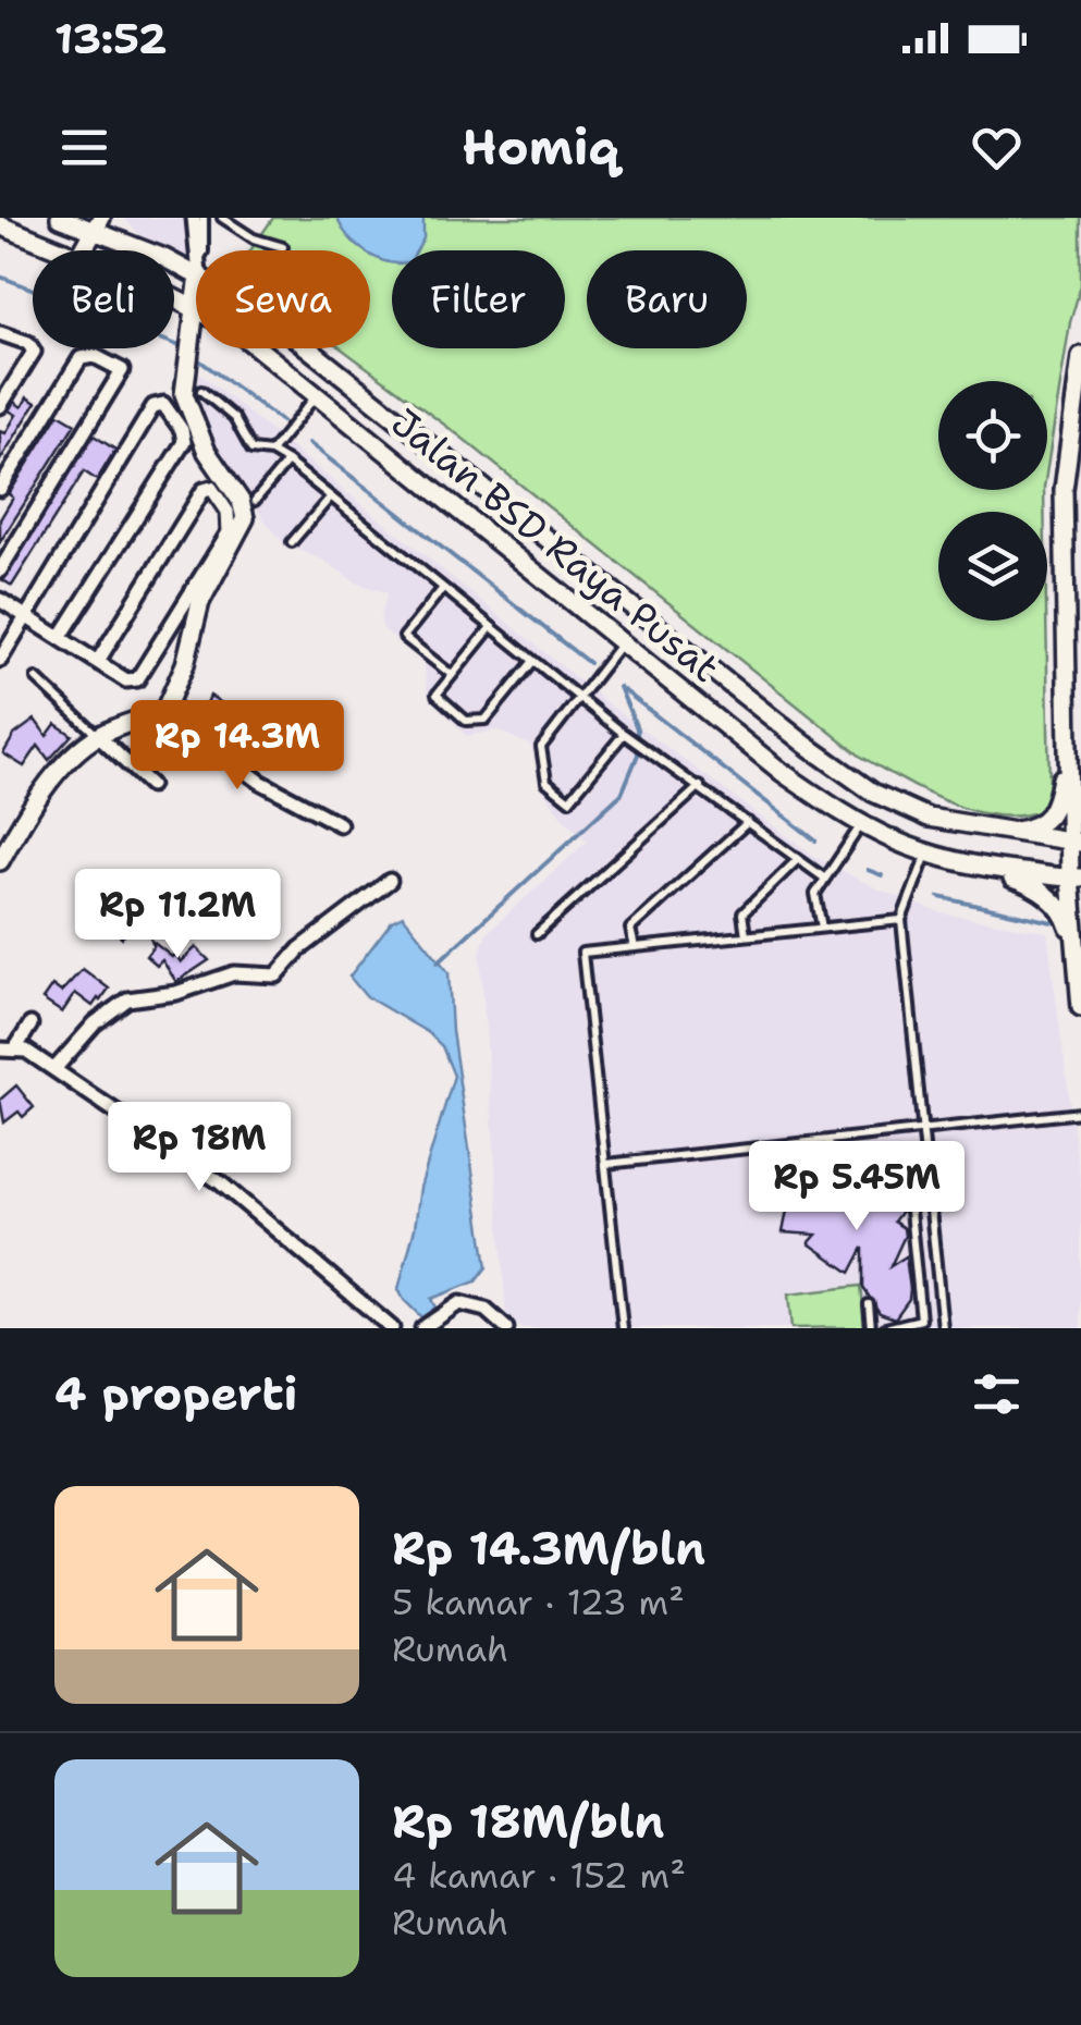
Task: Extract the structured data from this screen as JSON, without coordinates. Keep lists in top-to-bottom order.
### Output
{
  "streets": {
    "main road": ["Jalan BSD Raya Pusat"]
  },
  "page": {
    "status": "13:52",
    "header": "Homiq",
    "chip": [
      "Beli",
      "Sewa",
      "Filter",
      "Baru"
    ],
    "price": [
      "Rp 14.3M",
      "Rp 11.2M",
      "Rp 18M",
      "Rp 5.45M"
    ],
    "heading": "4 properti",
    "list": [
      {
        "name": "Rp 14.3M/bln",
        "note": "5 kamar · 123 m² · Rumah"
      },
      {
        "name": "Rp 18M/bln",
        "note": "4 kamar · 152 m² · Rumah"
      }
    ]
  }
}
